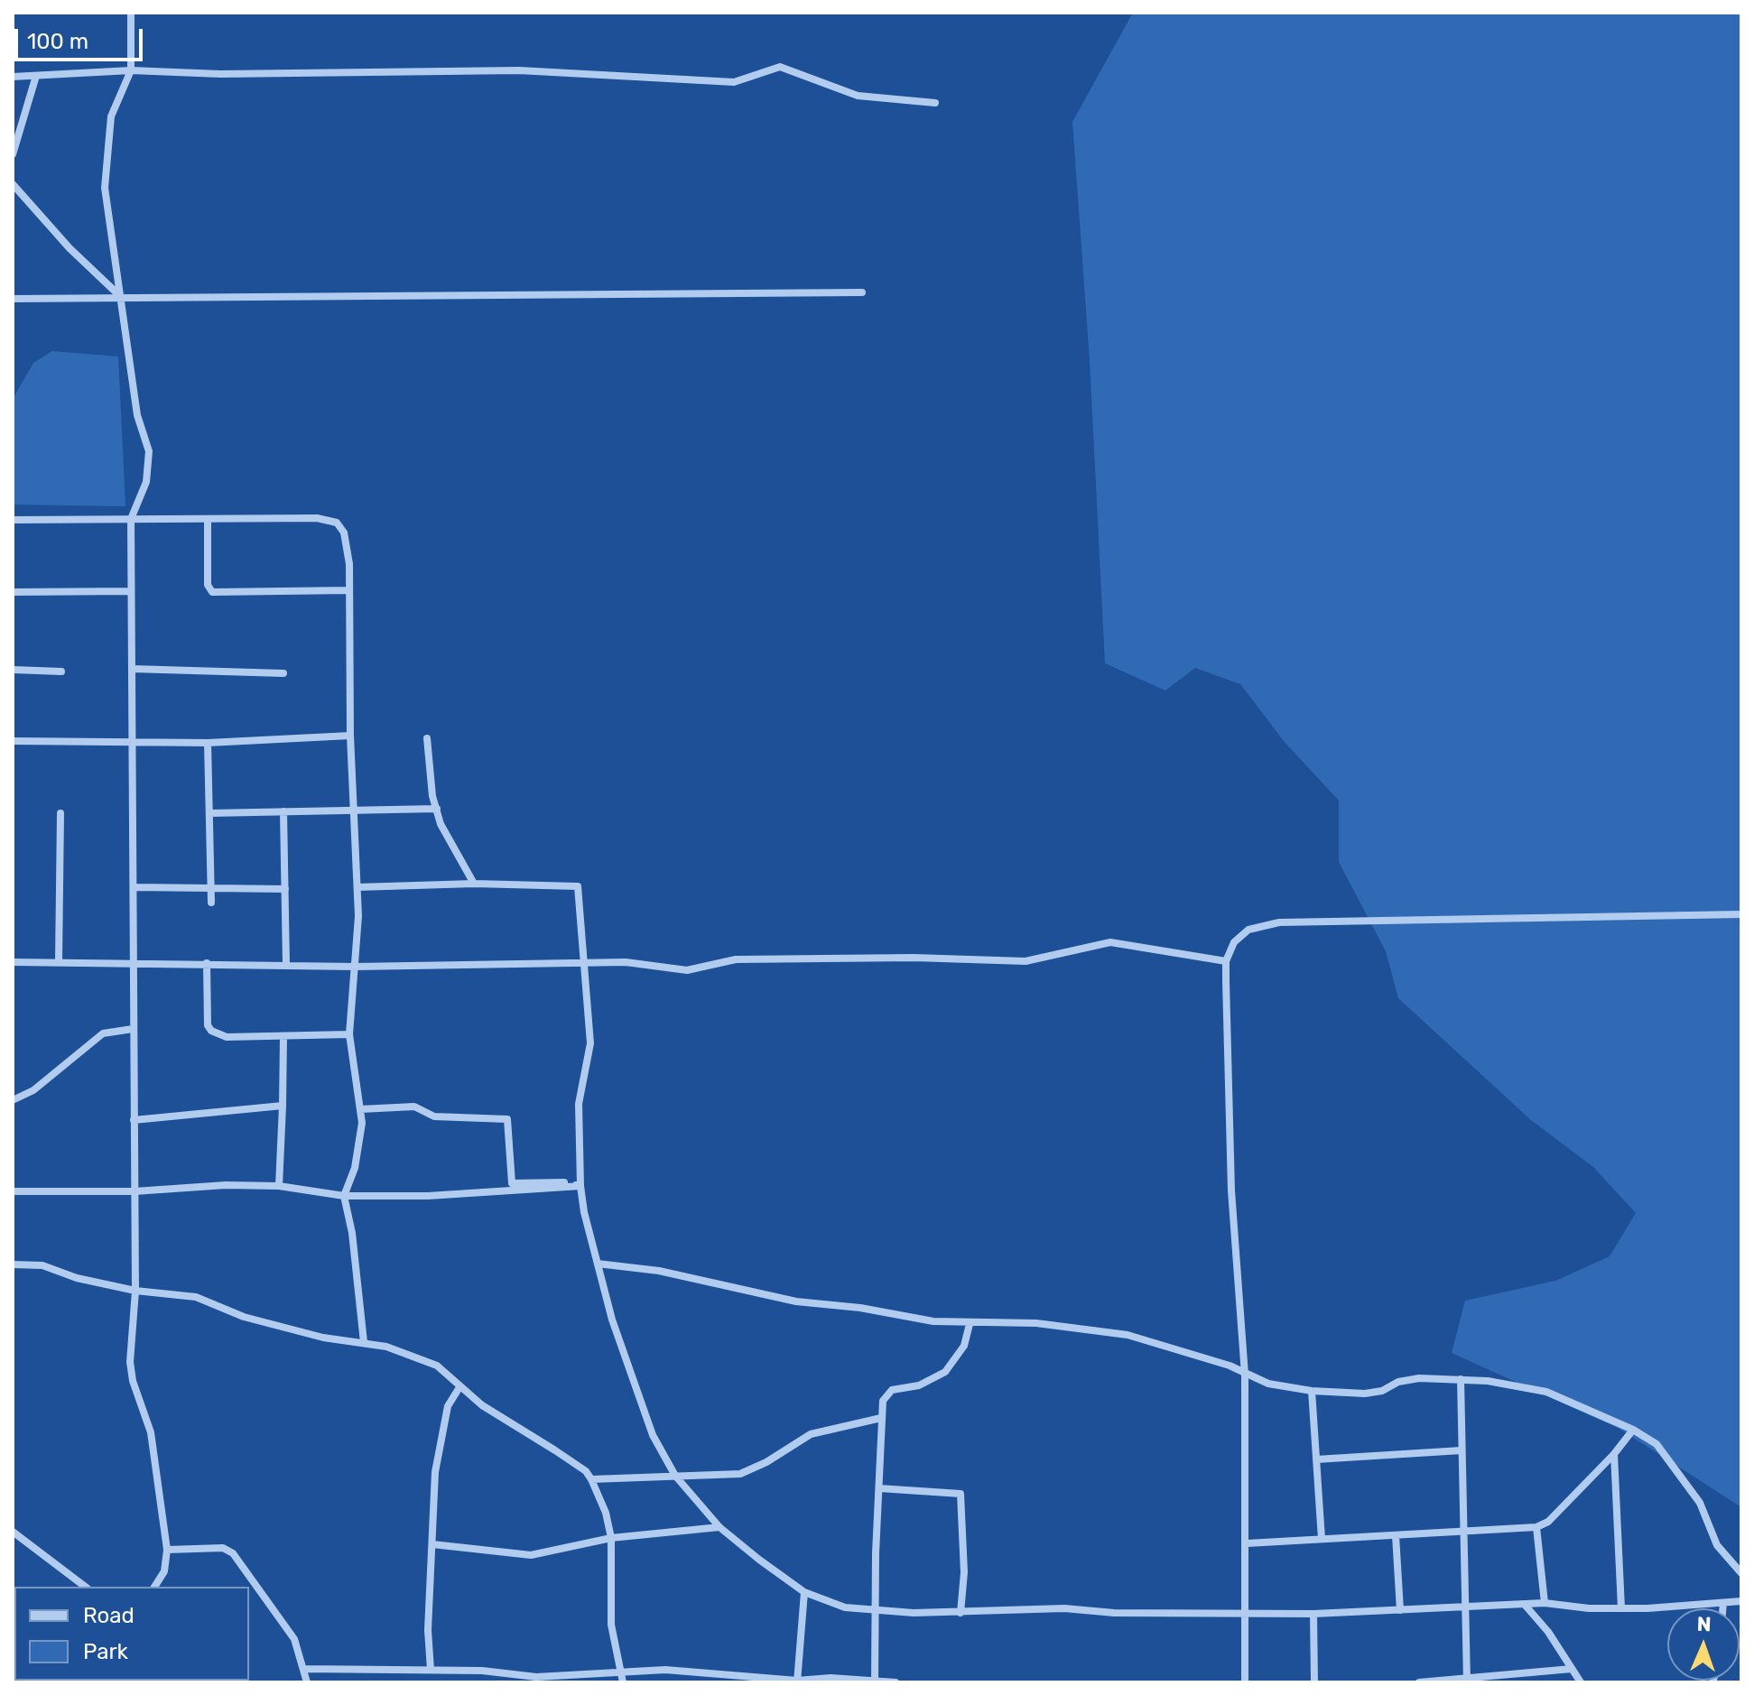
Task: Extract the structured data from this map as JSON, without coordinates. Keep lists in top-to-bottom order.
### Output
{
  "legend": ["Road", "Park"],
  "scale_bar": "100 m",
  "north": "top"
}
